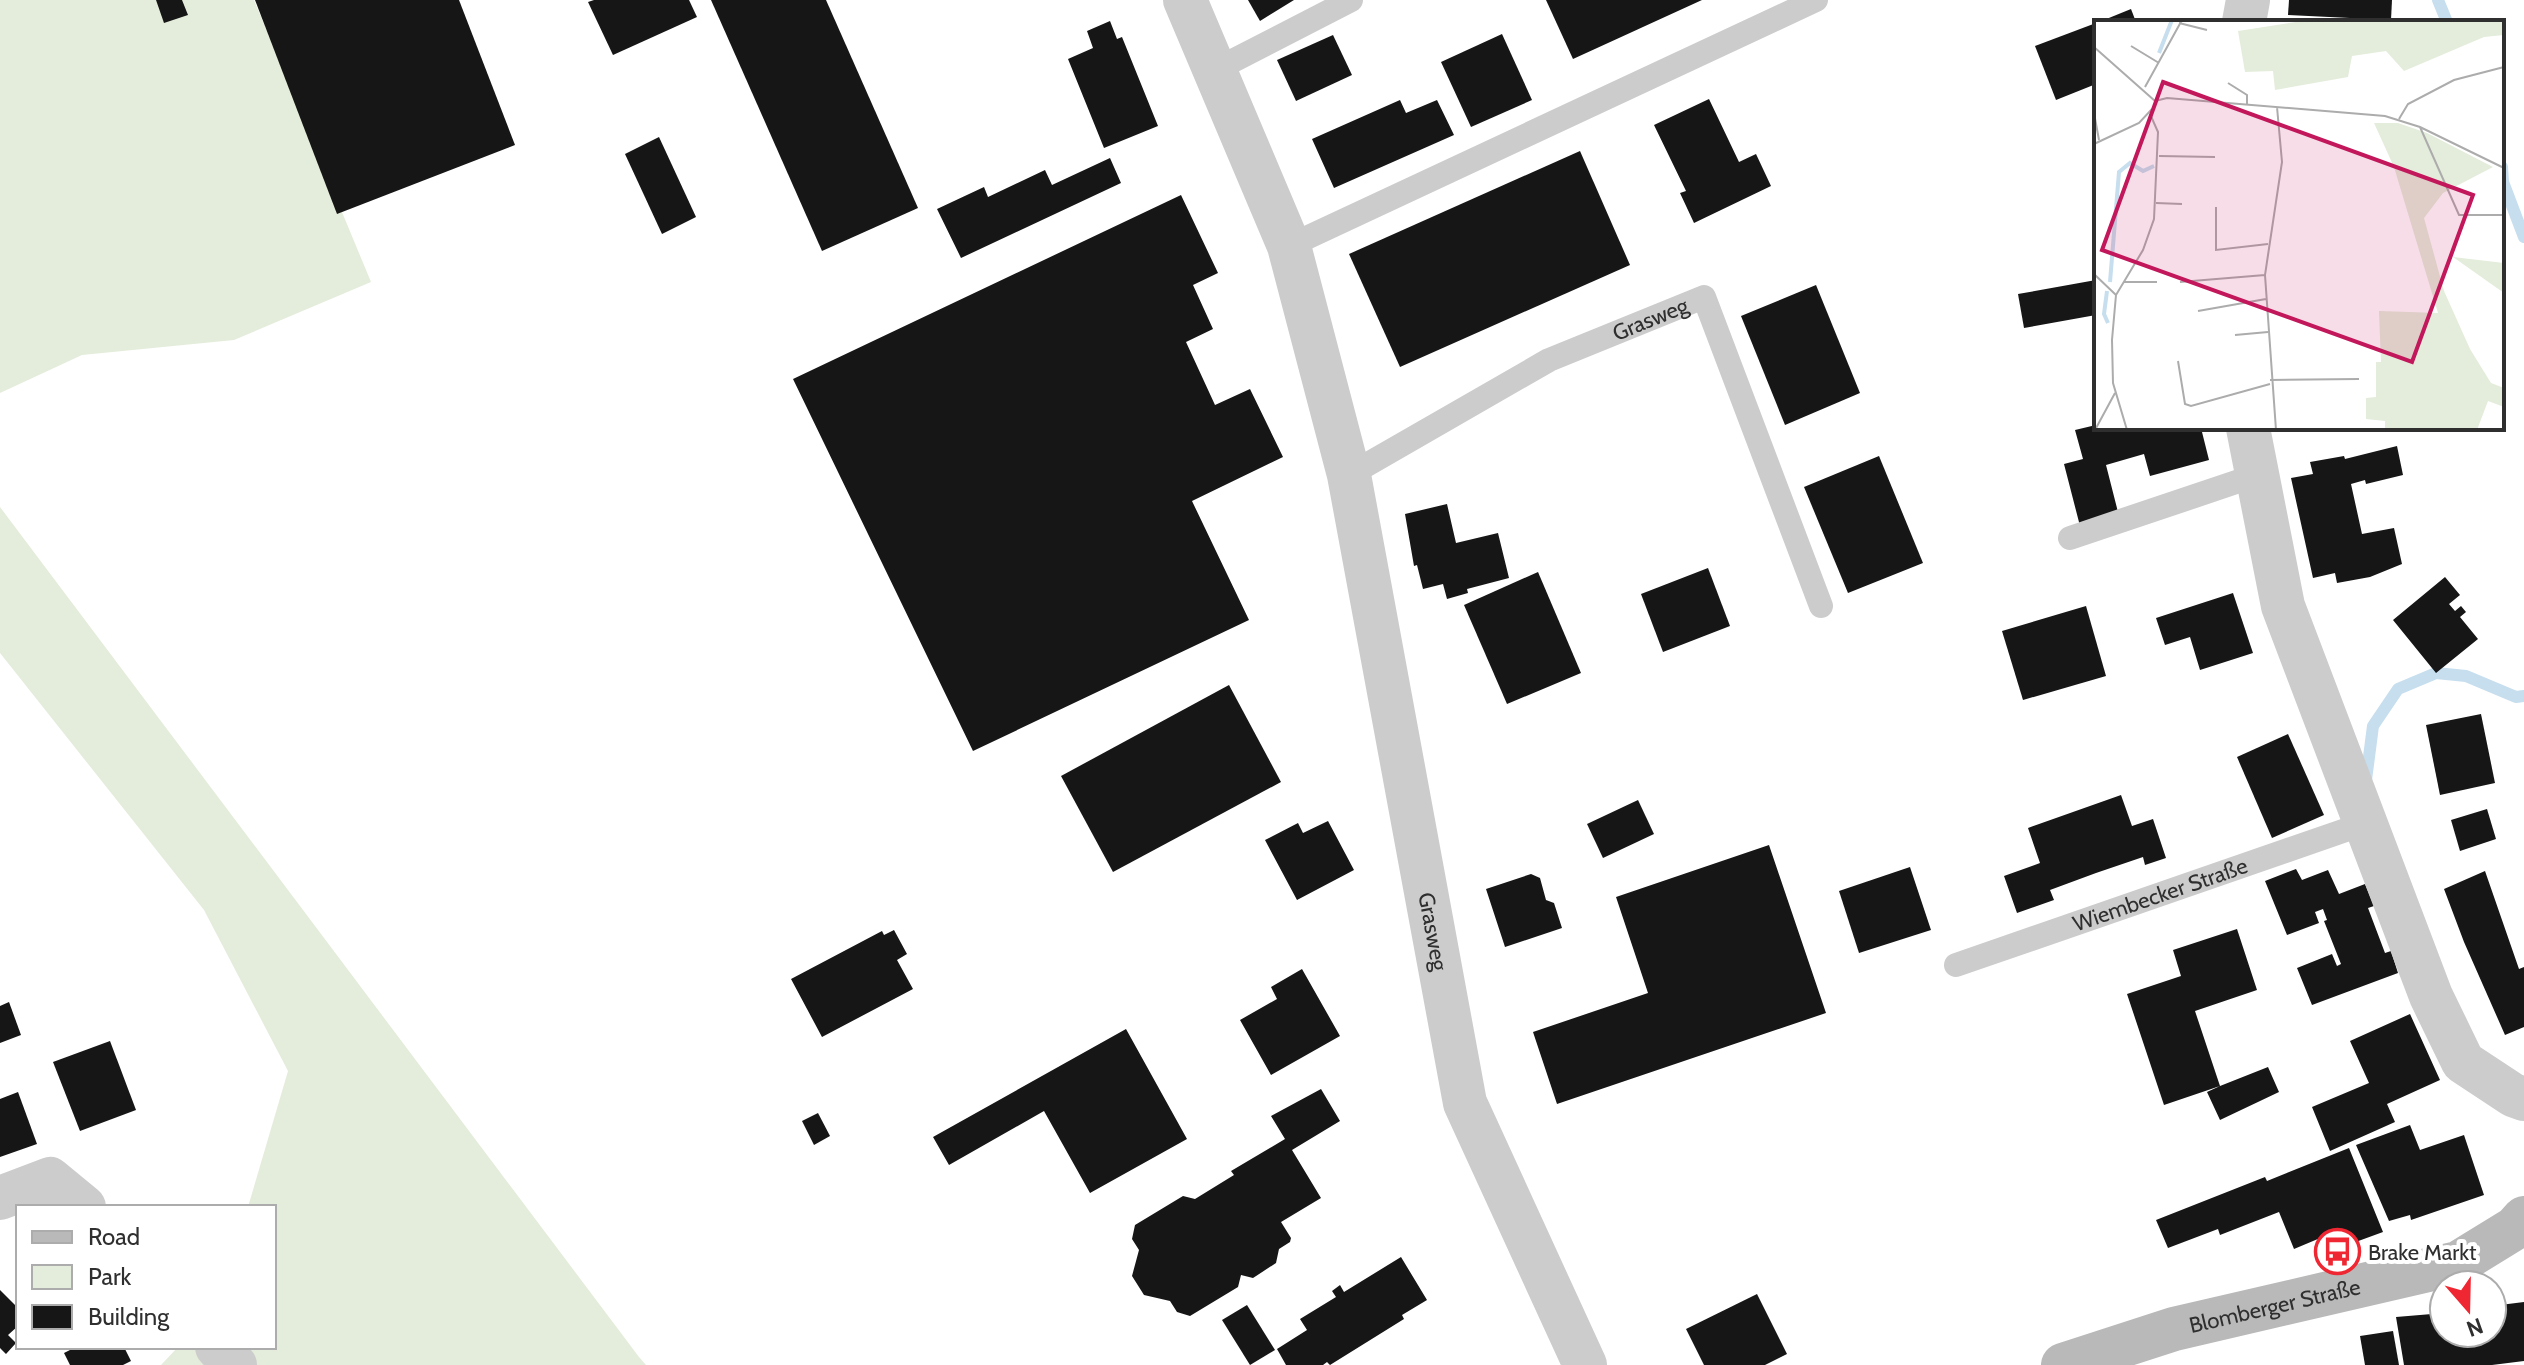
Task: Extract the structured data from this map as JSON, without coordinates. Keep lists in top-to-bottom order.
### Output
{
  "streets": {
    "street": ["Grasweg", "Blomberger Straße"],
    "lane": ["Wiembecker Straße"]
  },
  "places": {
    "bus stop": ["Brake Markt"]
  },
  "legend": ["Road", "Park", "Building"],
  "north": "bottom"
}
